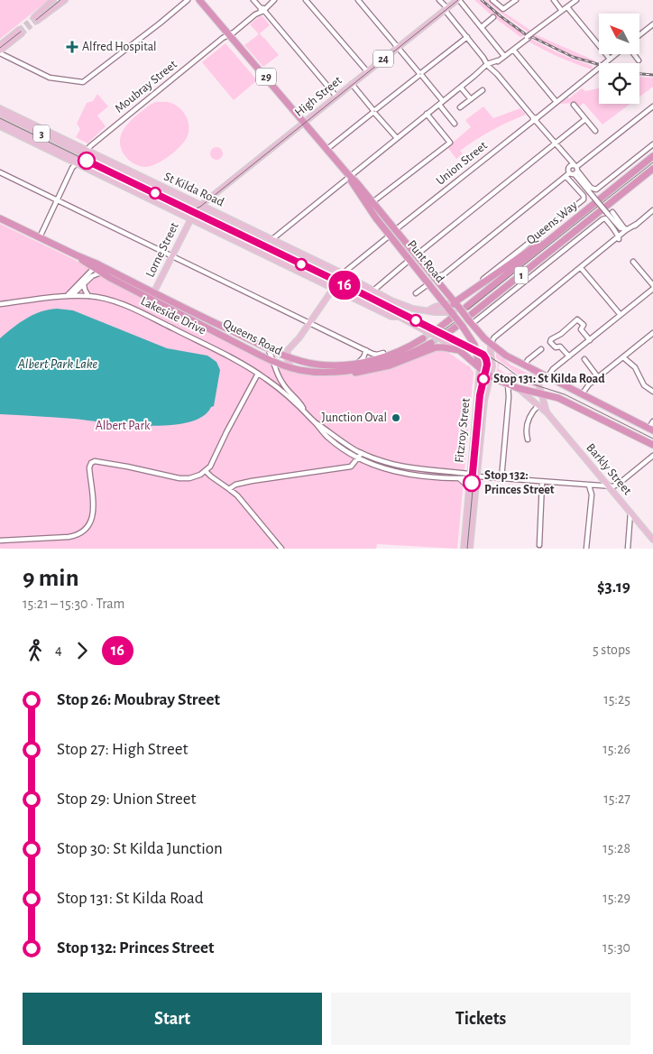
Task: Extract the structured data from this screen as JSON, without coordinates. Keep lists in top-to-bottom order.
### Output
{
  "streets": {
    "highway": [
      "29",
      "Union Street",
      "St Kilda Road",
      "Queens Way",
      "Punt Road",
      "1",
      "Queens Road"
    ],
    "main road": [
      "24",
      "High Street",
      "3",
      "Lorne Street",
      "Lakeside Drive",
      "Fitzroy Street",
      "Barkly Street"
    ],
    "street": ["Moubray Street"]
  },
  "crossings": [
    ["Moubray Street", "St Kilda Road"],
    ["Moubray Street", "Punt Road"],
    ["Moubray Street", "Queens Road"],
    ["High Street", "St Kilda Road"],
    ["High Street", "Lorne Street"],
    ["High Street", "Punt Road"],
    ["Union Street", "St Kilda Road"],
    ["Union Street", "Punt Road"],
    ["Union Street", "Queens Road"],
    ["St Kilda Road", "Queens Way"],
    ["St Kilda Road", "Lorne Street"],
    ["St Kilda Road", "Punt Road"],
    ["St Kilda Road", "1"],
    ["St Kilda Road", "Fitzroy Street"],
    ["St Kilda Road", "Barkly Street"],
    ["Queens Way", "Punt Road"],
    ["Queens Way", "1"],
    ["Lorne Street", "Queens Road"],
    ["Punt Road", "1"],
    ["Punt Road", "Fitzroy Street"],
    ["Lakeside Drive", "Fitzroy Street"]
  ],
  "water": ["Albert Park Lake"],
  "parks": ["Albert Park"],
  "places": {
    "health": ["Alfred Hospital"],
    "other": ["Stop 131: St Kilda Road", "Junction Oval", "Stop 132: Princes Street"]
  },
  "lines": ["tram line 16"],
  "north": "top left",
  "page": {
    "on_map": "16",
    "heading": ["9 min", "15:21 – 15:30 · Tram", "$3.19"],
    "legs": ["4", "16", "5 stops"],
    "list": [
      {
        "name": "Stop 26: Moubray Street",
        "value": "15:25"
      },
      {
        "name": "Stop 27: High Street",
        "value": "15:26"
      },
      {
        "name": "Stop 29: Union Street",
        "value": "15:27"
      },
      {
        "name": "Stop 30: St Kilda Junction",
        "value": "15:28"
      },
      {
        "name": "Stop 131: St Kilda Road",
        "value": "15:29"
      },
      {
        "name": "Stop 132: Princes Street",
        "value": "15:30"
      }
    ],
    "buttons": ["Start", "Tickets"]
  }
}
